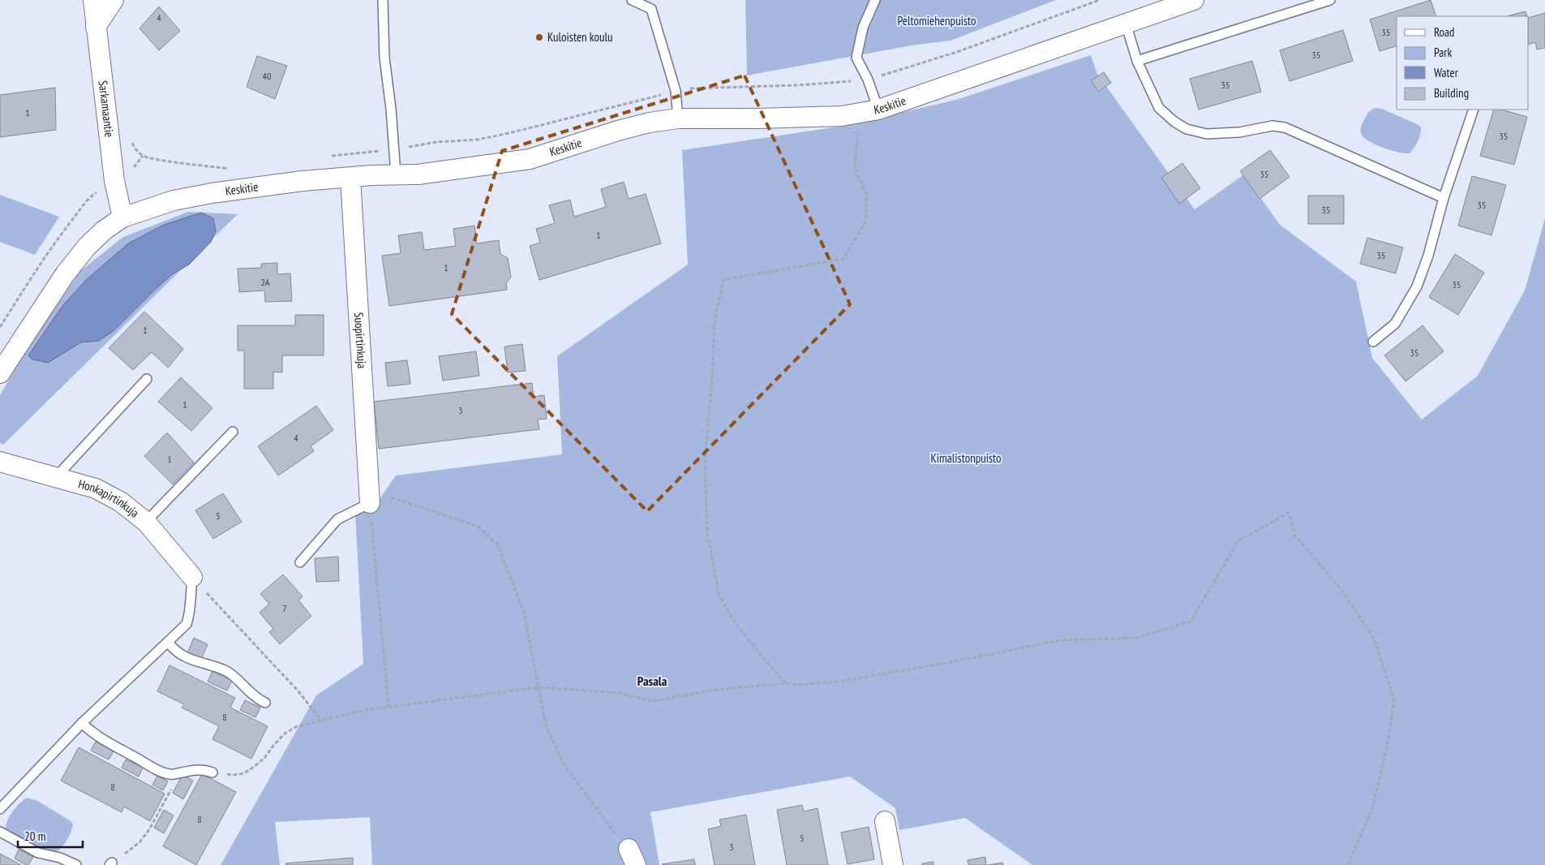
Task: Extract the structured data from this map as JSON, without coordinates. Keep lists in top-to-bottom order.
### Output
{
  "streets": {
    "street": [
      "Keskitie",
      "Sarkamaantie",
      "Suopirtinkuja",
      "Honkapirtinkuja"
    ]
  },
  "crossings": [
    ["Keskitie", "Sarkamaantie"],
    ["Keskitie", "Suopirtinkuja"]
  ],
  "districts": ["Pasala"],
  "parks": ["Peltomiehenpuisto", "Kimalistonpuisto"],
  "places": ["Kuloisten koulu"],
  "house_numbers": [
    "4",
    "35",
    "35",
    "40",
    "35",
    "1",
    "35",
    "35",
    "35",
    "35",
    "1",
    "35",
    "1",
    "2A",
    "35",
    "1",
    "35",
    "1",
    "3",
    "4",
    "1",
    "5",
    "7",
    "8",
    "8",
    "8",
    "5",
    "3"
  ],
  "legend": [
    "Road",
    "Park",
    "Water",
    "Building"
  ],
  "scale_bar": "20 m"
}
